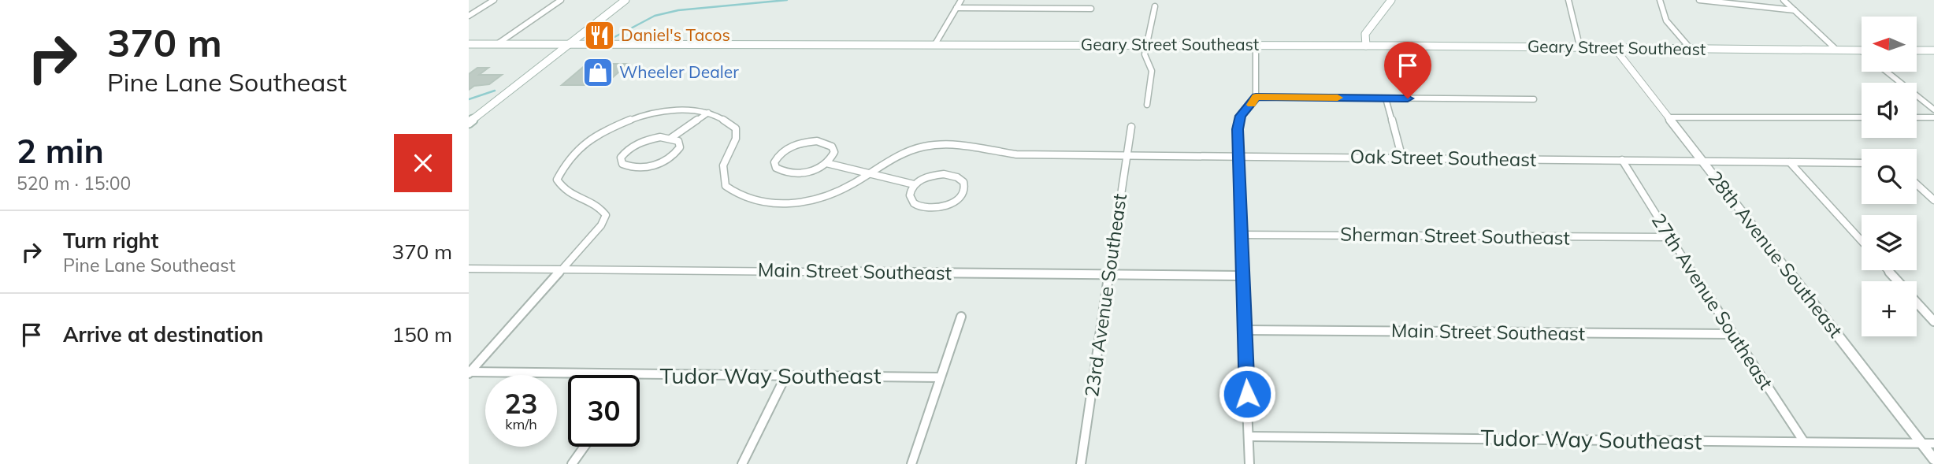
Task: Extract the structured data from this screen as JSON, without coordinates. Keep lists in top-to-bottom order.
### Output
{
  "streets": {
    "main road": ["Geary Street Southeast"],
    "street": [
      "Oak Street Southeast",
      "Sherman Street Southeast",
      "28th Avenue Southeast",
      "Main Street Southeast",
      "23rd Avenue Southeast",
      "27th Avenue Southeast",
      "Tudor Way Southeast"
    ]
  },
  "crossings": [
    ["Geary Street Southeast", "28th Avenue Southeast"],
    ["Oak Street Southeast", "28th Avenue Southeast"],
    ["Oak Street Southeast", "23rd Avenue Southeast"],
    ["Oak Street Southeast", "27th Avenue Southeast"],
    ["Sherman Street Southeast", "27th Avenue Southeast"],
    ["28th Avenue Southeast", "Tudor Way Southeast"],
    ["Main Street Southeast", "23rd Avenue Southeast"],
    ["Main Street Southeast", "27th Avenue Southeast"],
    ["27th Avenue Southeast", "Tudor Way Southeast"]
  ],
  "places": {
    "restaurant": ["Daniel's Tacos"],
    "shop": ["Wheeler Dealer"]
  },
  "north": "left",
  "page": {
    "turn": ["370 m", "Pine Lane Southeast"],
    "map_buttons": "+",
    "heading": ["2 min", "520 m · 15:00"],
    "list": [
      {
        "name": "Turn right",
        "note": "Pine Lane Southeast",
        "value": "370 m"
      },
      {
        "name": "Arrive at destination",
        "value": "150 m"
      }
    ],
    "speed": "23 km/h",
    "limit": "30"
  }
}
